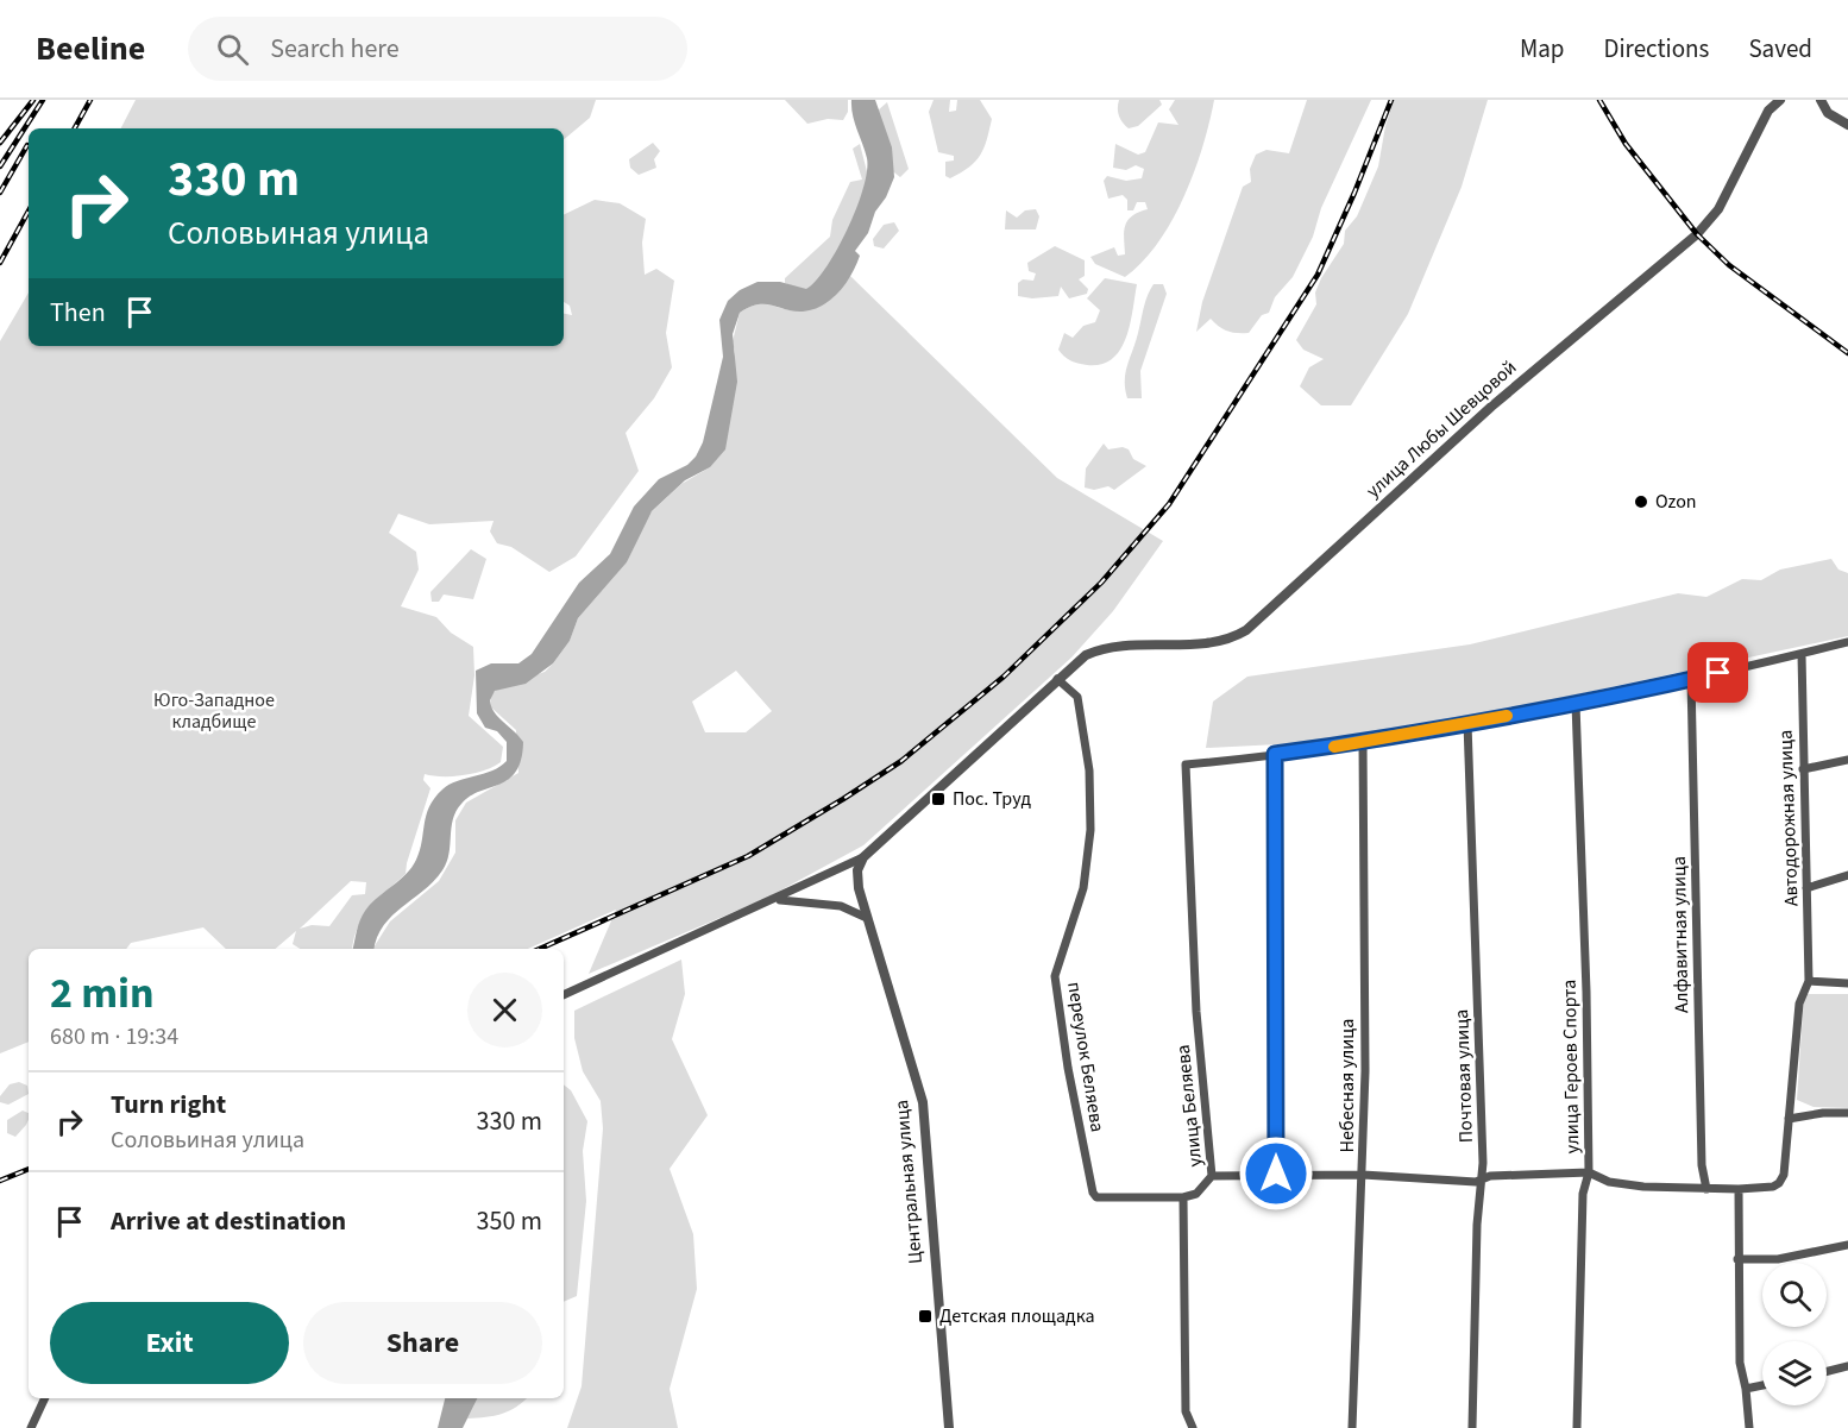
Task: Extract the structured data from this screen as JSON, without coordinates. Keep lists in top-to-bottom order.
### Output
{
  "streets": {
    "street": [
      "улица Любы Шевцовой",
      "Автодорожная улица",
      "Алфавитная улица",
      "переулок Беляева",
      "улица Героев Спорта",
      "Почтовая улица",
      "Небесная улица",
      "улица Беляева",
      "Центральная улица"
    ]
  },
  "crossings": [
    ["улица Любы Шевцовой", "переулок Беляева"],
    ["улица Любы Шевцовой", "Центральная улица"],
    ["переулок Беляева", "улица Беляева"]
  ],
  "parks": ["Юго-Западное кладбище"],
  "places": {
    "other": ["Ozon"],
    "transit": ["Пос. Труд", "Детская площадка"]
  },
  "page": {
    "header": "Beeline",
    "search": "Search here",
    "nav": ["Map", "Directions", "Saved"],
    "turn": ["330 m", "Соловьиная улица"],
    "then": "Then",
    "heading": ["2 min", "680 m · 19:34"],
    "list": [
      {
        "name": "Turn right",
        "note": "Соловьиная улица",
        "value": "330 m"
      },
      {
        "name": "Arrive at destination",
        "value": "350 m"
      }
    ],
    "buttons": ["Exit", "Share"]
  }
}
